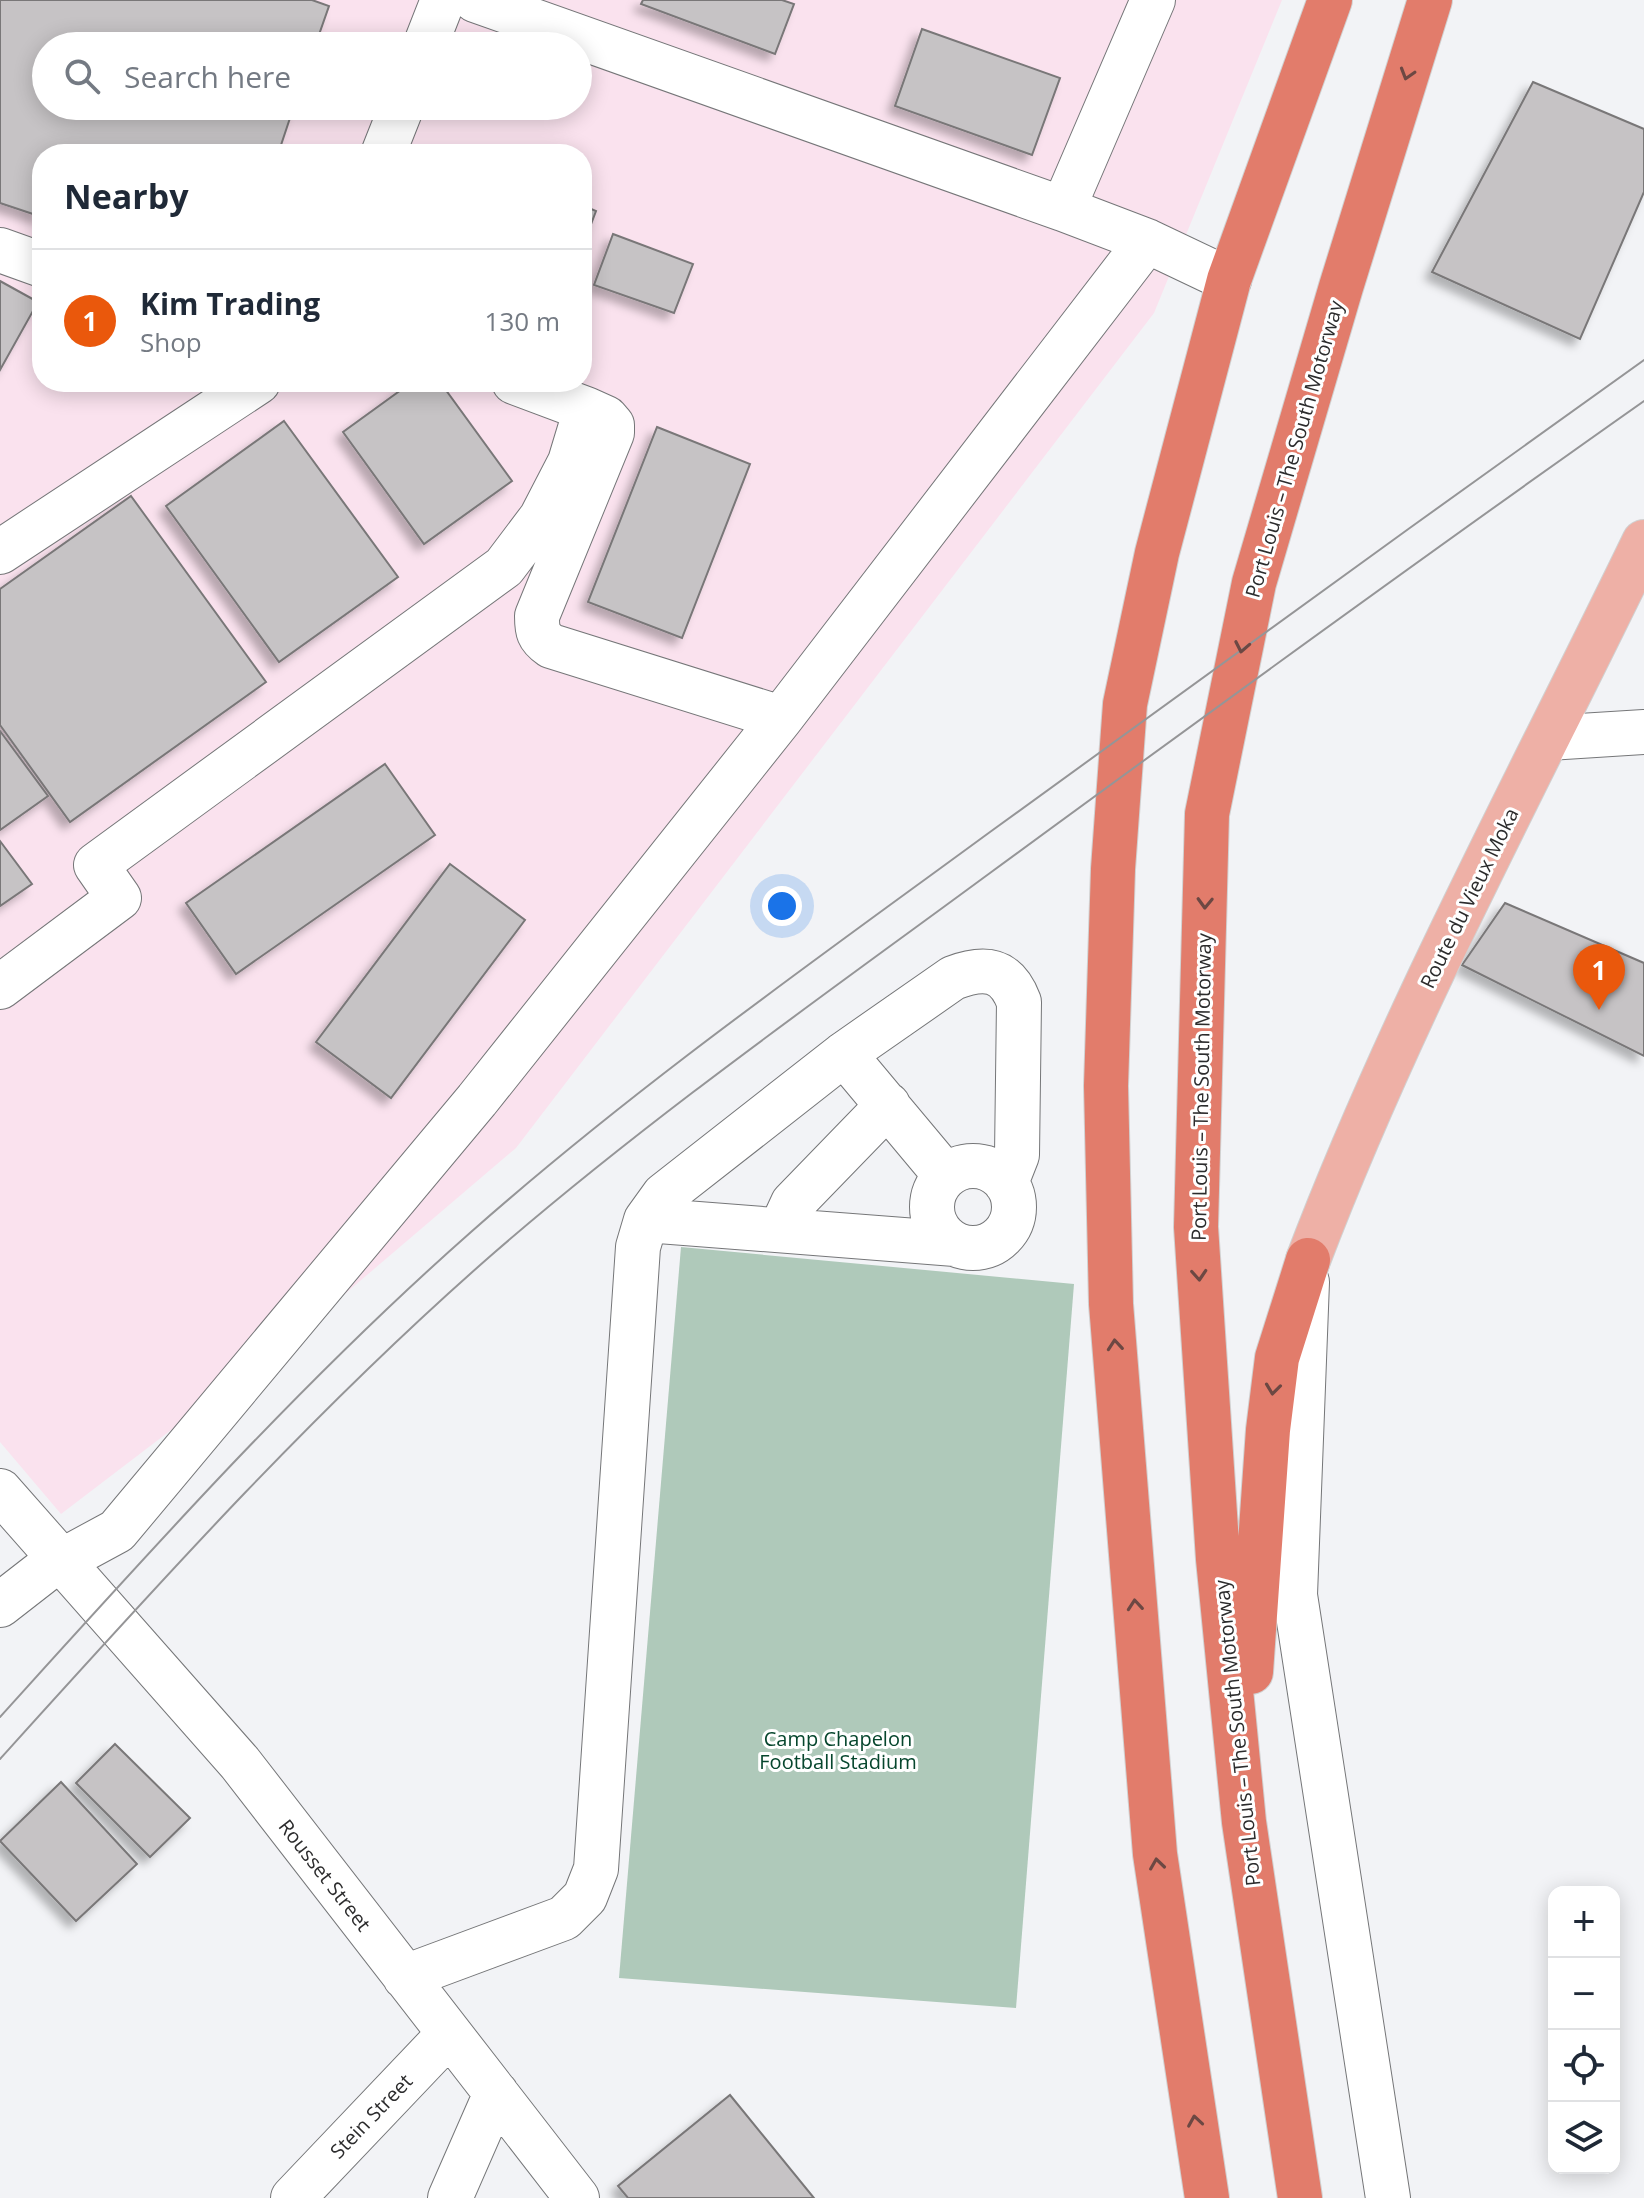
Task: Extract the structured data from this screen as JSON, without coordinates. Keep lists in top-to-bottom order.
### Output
{
  "streets": {
    "highway": ["Port Louis – The South Motorway"],
    "main road": ["Route du Vieux Moka"],
    "street": ["Rousset Street", "Stein Street"]
  },
  "crossings": [
    ["Rousset Street", "Stein Street"]
  ],
  "parks": ["Camp Chapelon Football Stadium"],
  "page": {
    "search": "Search here",
    "heading": "Nearby",
    "list": [
      {
        "mark": "1",
        "name": "Kim Trading",
        "note": "Shop",
        "value": "130 m"
      }
    ],
    "pins": "1",
    "map_buttons": ["+", "−"]
  }
}
